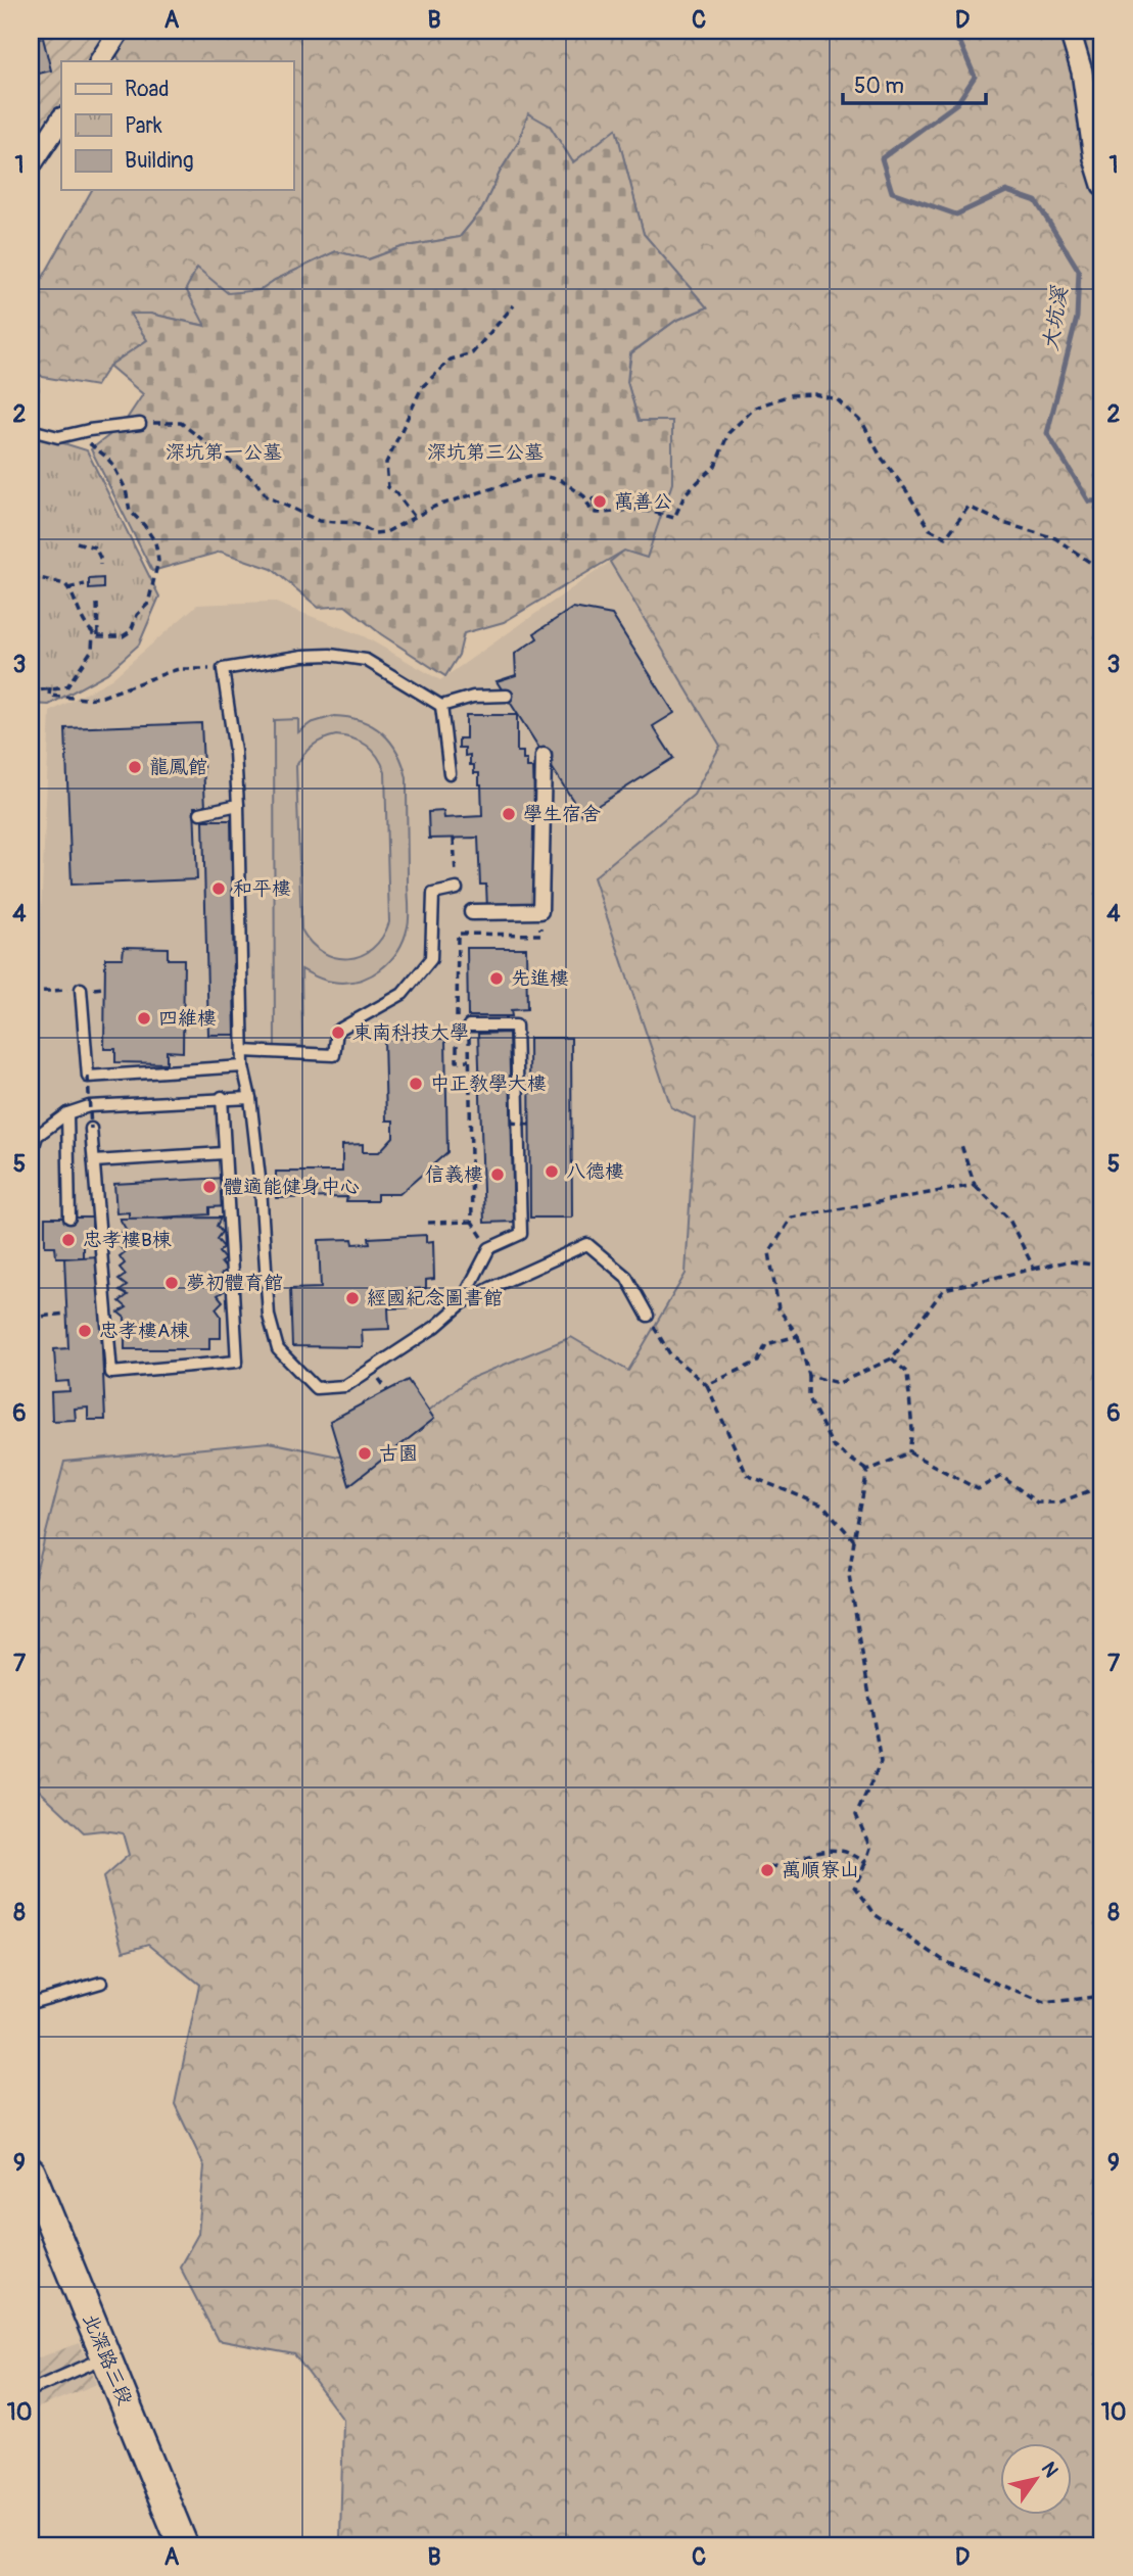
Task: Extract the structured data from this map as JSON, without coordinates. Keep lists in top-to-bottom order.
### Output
{
  "streets": {
    "main road": ["北深路三段"]
  },
  "water": ["大坑溪"],
  "parks": ["深坑第一公墓", "深坑第三公墓"],
  "places": [
    "萬善公",
    "龍鳳館",
    "學生宿舍",
    "和平樓",
    "先進樓",
    "四維樓",
    "東南科技大學",
    "中正教學大樓",
    "八德樓",
    "信義樓",
    "體適能健身中心",
    "忠孝樓B棟",
    "夢初體育館",
    "經國紀念圖書館",
    "忠孝樓A棟",
    "古園",
    "萬順寮山"
  ],
  "legend": ["Road", "Park", "Building"],
  "scale_bar": "50 m",
  "north": "top right",
  "grid": {
    "columns": [
      "A",
      "B",
      "C",
      "D"
    ],
    "rows": [
      "1",
      "2",
      "3",
      "4",
      "5",
      "6",
      "7",
      "8",
      "9",
      "10"
    ]
  }
}
